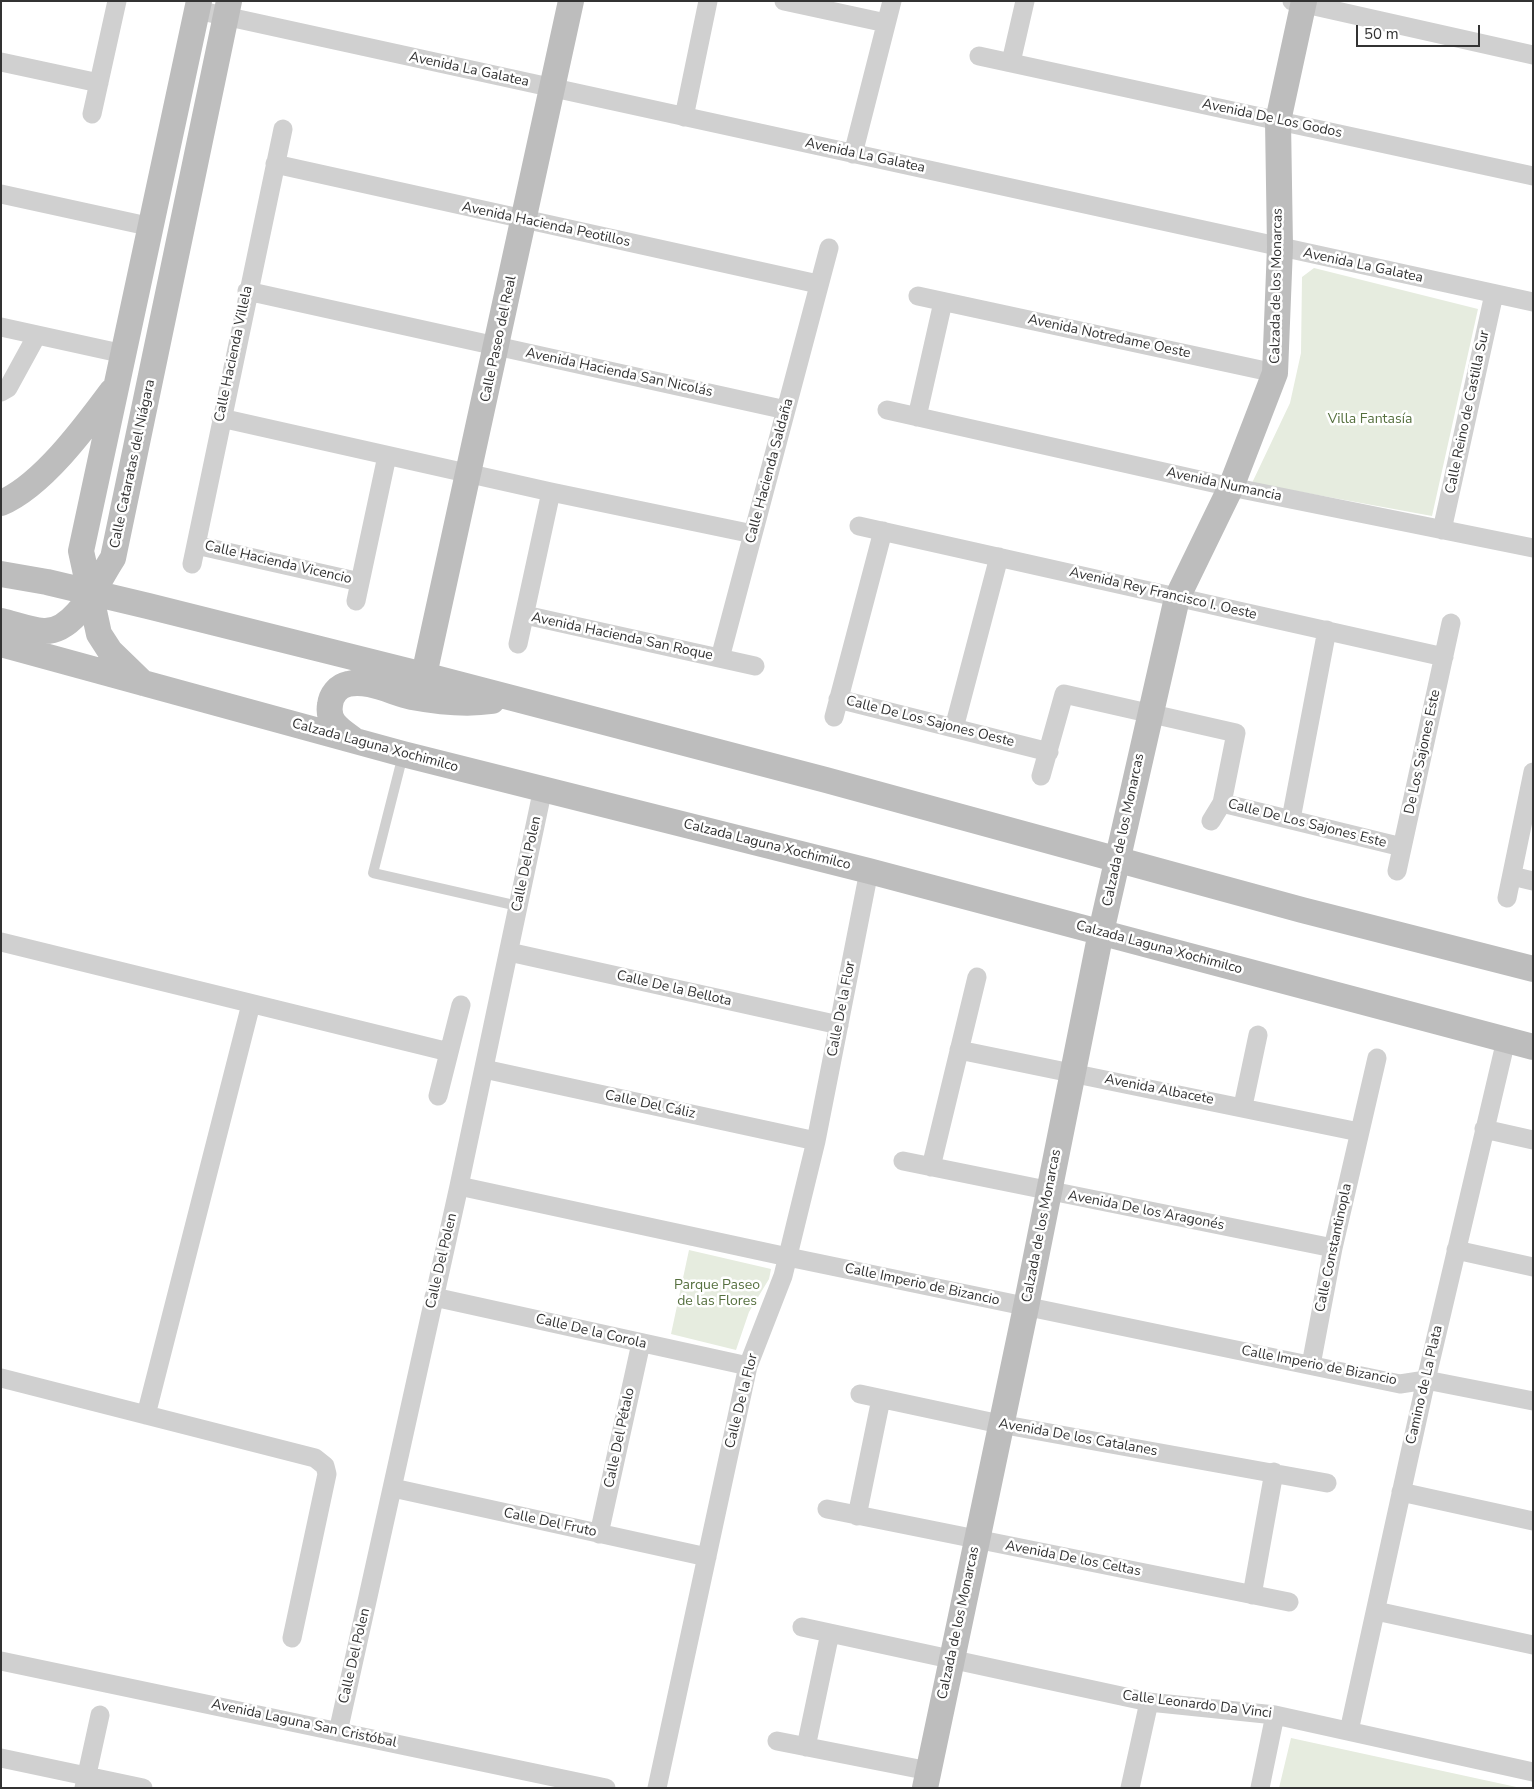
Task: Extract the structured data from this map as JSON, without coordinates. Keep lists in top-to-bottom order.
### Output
{
  "streets": {
    "main road": [
      "Calzada de los Monarcas",
      "Calle Paseo del Real",
      "Calle Cataratas del Niágara",
      "Calzada Laguna Xochimilco"
    ],
    "street": [
      "Avenida La Galatea",
      "Avenida De Los Godos",
      "Avenida Hacienda Peotillos",
      "Avenida Notredame Oeste",
      "Calle Hacienda Villela",
      "Avenida Hacienda San Nicolás",
      "Calle Reino de Castilla Sur",
      "Calle Hacienda Saldaña",
      "Avenida Numancia",
      "Calle Hacienda Vicencio",
      "Avenida Rey Francisco I. Oeste",
      "Avenida Hacienda San Roque",
      "Calle De Los Sajones Oeste",
      "De Los Sajones Este",
      "Calle De Los Sajones Este",
      "Calle Del Polen",
      "Calle De la Bellota",
      "Calle De la Flor",
      "Avenida Albacete",
      "Calle Del Cáliz",
      "Avenida De los Aragonés",
      "Calle Constantinopla",
      "Calle Imperio de Bizancio",
      "Calle De la Corola",
      "Camino de La Plata",
      "Calle Del Pétalo",
      "Avenida De los Catalanes",
      "Calle Del Fruto",
      "Avenida De los Celtas",
      "Calle Leonardo Da Vinci",
      "Avenida Laguna San Cristóbal"
    ]
  },
  "crossings": [
    ["Avenida La Galatea", "Calzada de los Monarcas"],
    ["Avenida La Galatea", "Calle Paseo del Real"],
    ["Avenida La Galatea", "Calle Reino de Castilla Sur"],
    ["Avenida La Galatea", "Calle Cataratas del Niágara"],
    ["Avenida De Los Godos", "Calzada de los Monarcas"],
    ["Avenida Hacienda Peotillos", "Calle Paseo del Real"],
    ["Avenida Hacienda Peotillos", "Calle Hacienda Villela"],
    ["Avenida Hacienda Peotillos", "Calle Hacienda Saldaña"],
    ["Calzada de los Monarcas", "Avenida Notredame Oeste"],
    ["Calzada de los Monarcas", "Avenida Numancia"],
    ["Calzada de los Monarcas", "Avenida Rey Francisco I. Oeste"],
    ["Calzada de los Monarcas", "Calzada Laguna Xochimilco"],
    ["Calzada de los Monarcas", "Calle De Los Sajones Este"],
    ["Calzada de los Monarcas", "Avenida Albacete"],
    ["Calzada de los Monarcas", "Avenida De los Aragonés"],
    ["Calzada de los Monarcas", "Calle Imperio de Bizancio"],
    ["Calzada de los Monarcas", "Avenida De los Catalanes"],
    ["Calzada de los Monarcas", "Avenida De los Celtas"],
    ["Calzada de los Monarcas", "Calle Leonardo Da Vinci"],
    ["Calle Paseo del Real", "Avenida Hacienda San Nicolás"],
    ["Calle Hacienda Villela", "Avenida Hacienda San Nicolás"],
    ["Calle Hacienda Villela", "Calle Hacienda Vicencio"],
    ["Avenida Hacienda San Nicolás", "Calle Hacienda Saldaña"],
    ["Calle Reino de Castilla Sur", "Avenida Numancia"],
    ["Calle Hacienda Saldaña", "Avenida Hacienda San Roque"],
    ["Avenida Rey Francisco I. Oeste", "Calle De Los Sajones Oeste"],
    ["Avenida Rey Francisco I. Oeste", "De Los Sajones Este"],
    ["Calzada Laguna Xochimilco", "Calle Del Polen"],
    ["Calzada Laguna Xochimilco", "Calle De la Flor"],
    ["Calzada Laguna Xochimilco", "Camino de La Plata"],
    ["De Los Sajones Este", "Calle De Los Sajones Este"],
    ["Calle Del Polen", "Calle De la Bellota"],
    ["Calle Del Polen", "Calle Del Cáliz"],
    ["Calle Del Polen", "Calle Imperio de Bizancio"],
    ["Calle Del Polen", "Calle De la Corola"],
    ["Calle Del Polen", "Calle Del Fruto"],
    ["Calle Del Polen", "Avenida Laguna San Cristóbal"],
    ["Calle De la Bellota", "Calle De la Flor"],
    ["Calle De la Flor", "Calle Del Cáliz"],
    ["Calle De la Flor", "Calle Imperio de Bizancio"],
    ["Calle De la Flor", "Calle De la Corola"],
    ["Calle De la Flor", "Calle Del Fruto"],
    ["Avenida Albacete", "Calle Constantinopla"],
    ["Avenida De los Aragonés", "Calle Constantinopla"],
    ["Calle Constantinopla", "Calle Imperio de Bizancio"],
    ["Calle Imperio de Bizancio", "Camino de La Plata"],
    ["Calle De la Corola", "Calle Del Pétalo"],
    ["Camino de La Plata", "Calle Leonardo Da Vinci"],
    ["Calle Del Pétalo", "Calle Del Fruto"]
  ],
  "parks": ["Villa Fantasía", "Parque Paseo de las Flores"],
  "scale_bar": "50 m"
}
